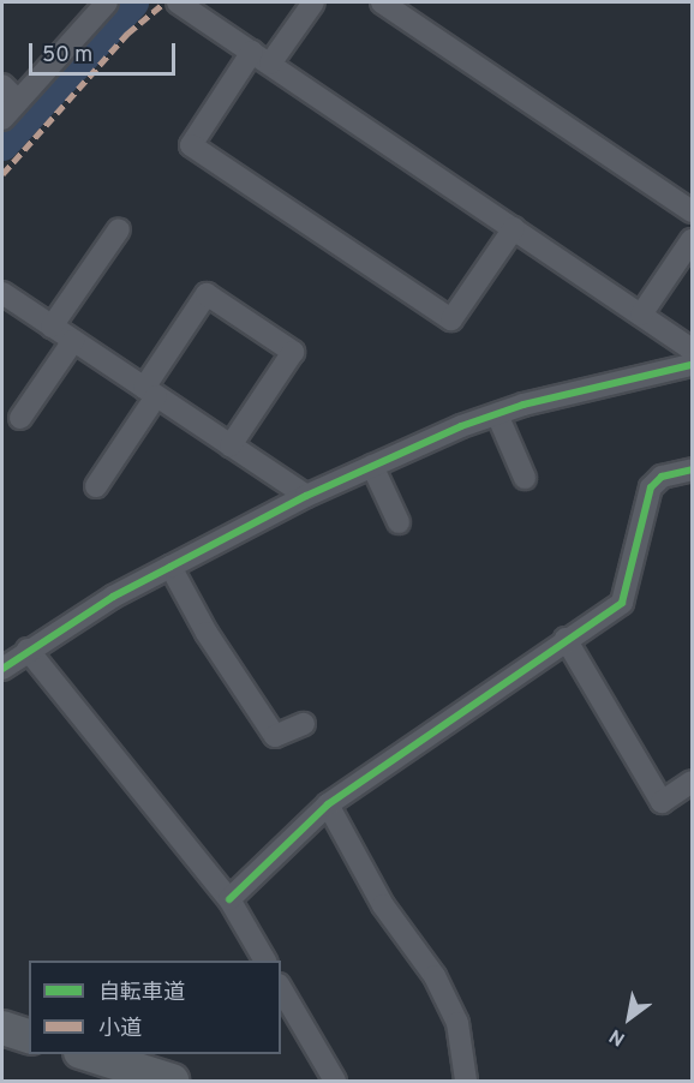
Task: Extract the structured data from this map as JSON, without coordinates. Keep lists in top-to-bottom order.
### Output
{
  "legend": ["自転車道", "小道"],
  "scale_bar": "50 m",
  "north": "bottom left"
}
